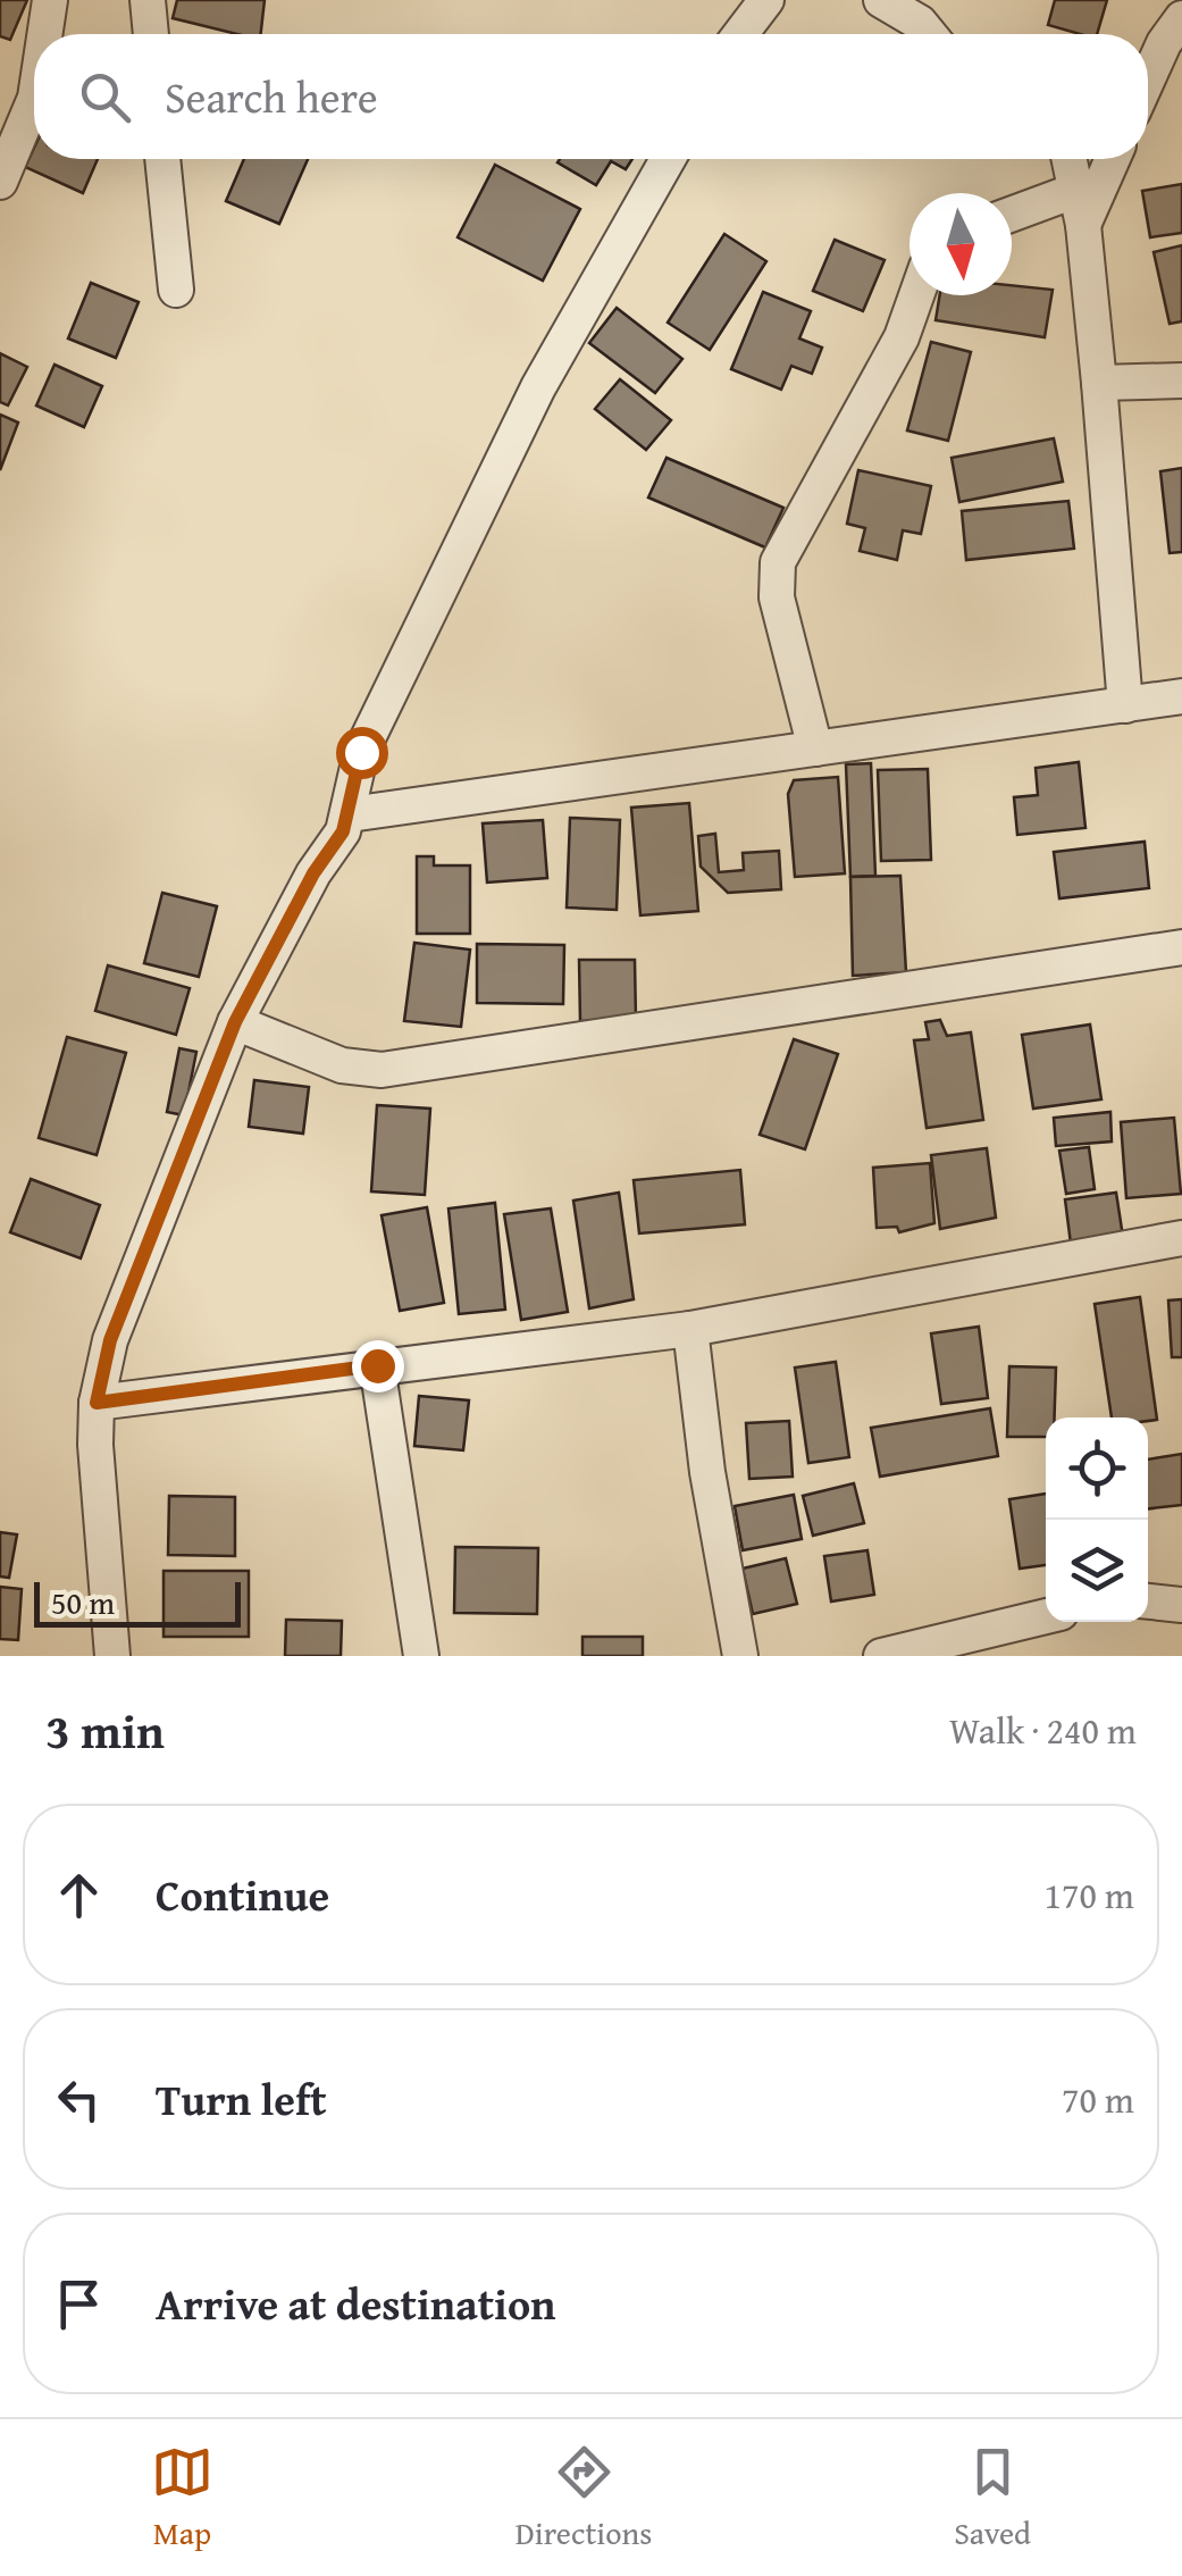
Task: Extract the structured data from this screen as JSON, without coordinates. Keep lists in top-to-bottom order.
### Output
{
  "scale_bar": "50 m",
  "north": "bottom",
  "page": {
    "search": "Search here",
    "scale": "50 m",
    "heading": ["3 min", "Walk · 240 m"],
    "list": [
      ["Continue", "170 m"],
      ["Turn left", "70 m"],
      "Arrive at destination"
    ],
    "nav": ["Map", "Directions", "Saved"]
  }
}
